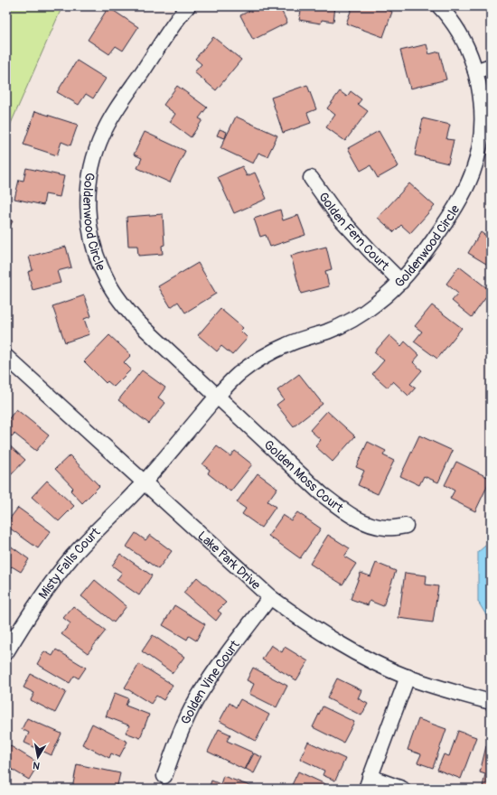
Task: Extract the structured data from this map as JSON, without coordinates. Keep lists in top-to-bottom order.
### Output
{
  "streets": {
    "street": [
      "Goldenwood Circle",
      "Golden Fern Court",
      "Golden Moss Court",
      "Lake Park Drive",
      "Misty Falls Court",
      "Golden Vine Court"
    ]
  },
  "crossings": [
    ["Goldenwood Circle", "Golden Fern Court"],
    ["Goldenwood Circle", "Golden Moss Court"],
    ["Goldenwood Circle", "Lake Park Drive"],
    ["Goldenwood Circle", "Misty Falls Court"],
    ["Lake Park Drive", "Misty Falls Court"],
    ["Lake Park Drive", "Golden Vine Court"]
  ],
  "north": "bottom"
}
